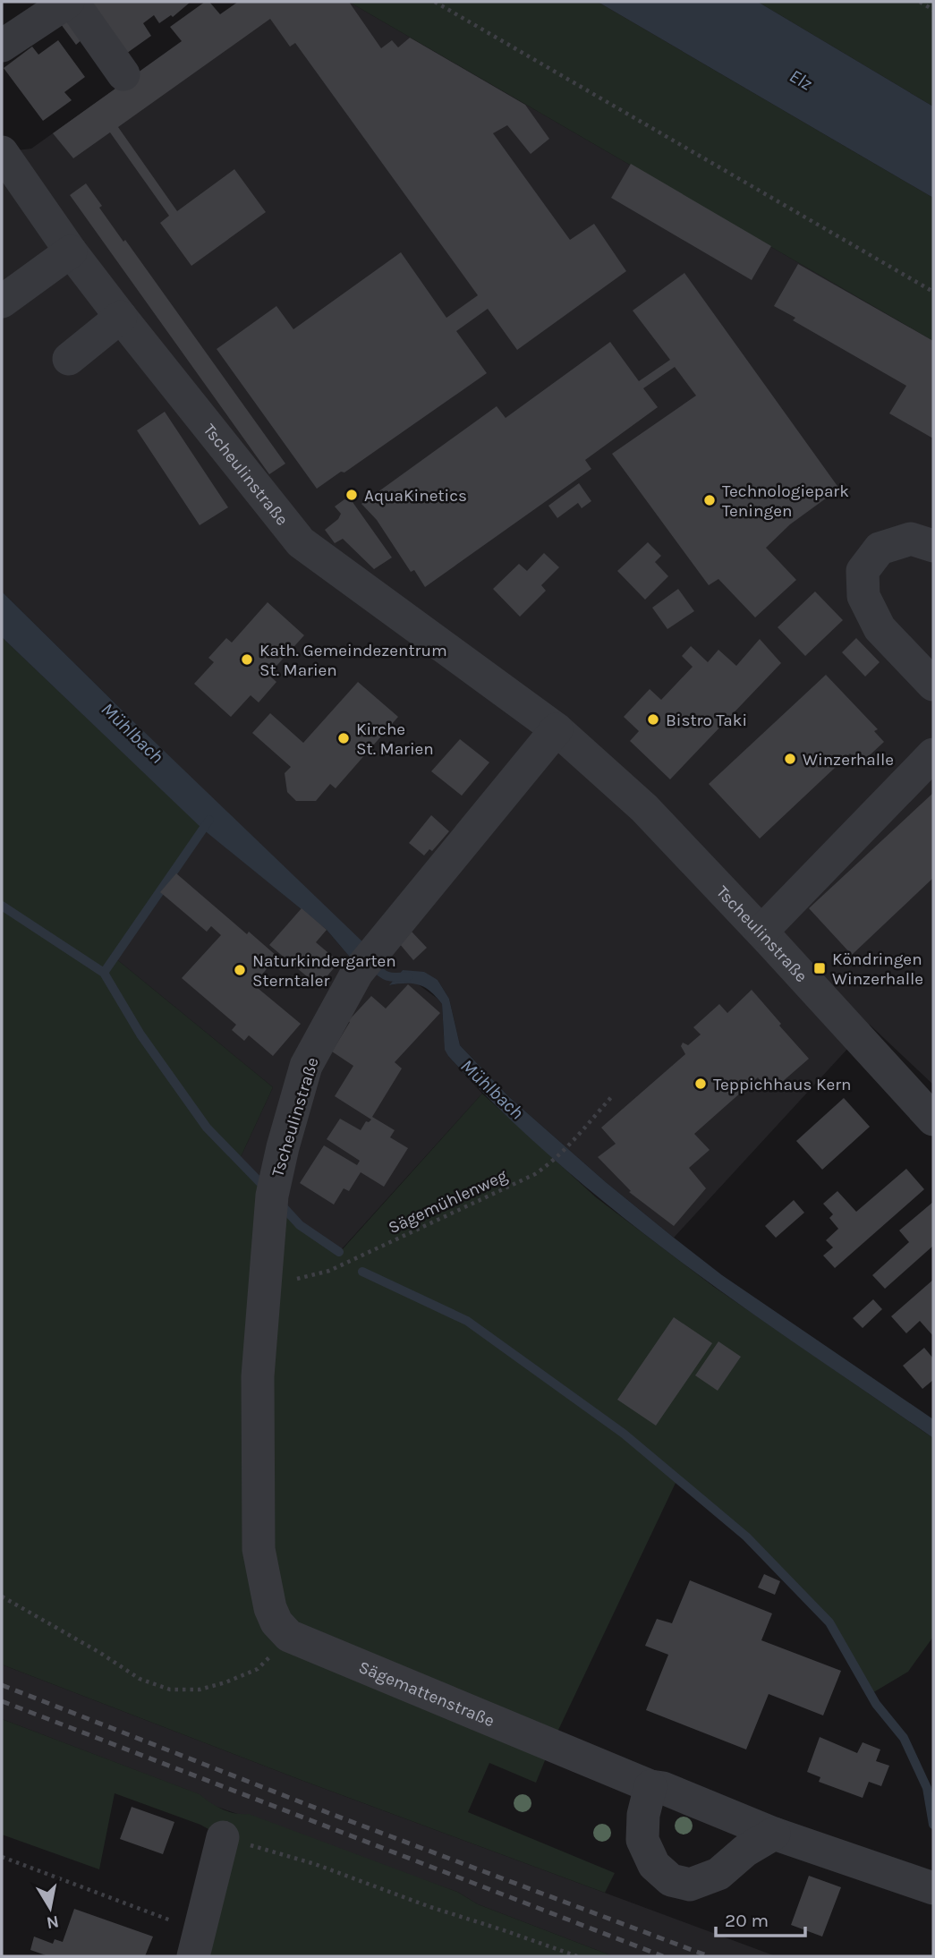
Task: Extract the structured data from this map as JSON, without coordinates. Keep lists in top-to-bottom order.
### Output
{
  "streets": {
    "street": ["Tscheulinstraße", "Sägemattenstraße"],
    "path": ["Sägemühlenweg"]
  },
  "crossings": [
    ["Tscheulinstraße", "Sägemühlenweg"]
  ],
  "water": ["Elz", "Mühlbach"],
  "places": {
    "other": [
      "AquaKinetics",
      "Technologiepark Teningen",
      "Kath. Gemeindezentrum St. Marien",
      "Bistro Taki",
      "Kirche St. Marien",
      "Winzerhalle",
      "Naturkindergarten Sterntaler",
      "Teppichhaus Kern"
    ],
    "transit": ["Köndringen Winzerhalle"]
  },
  "scale_bar": "20 m",
  "north": "bottom"
}
